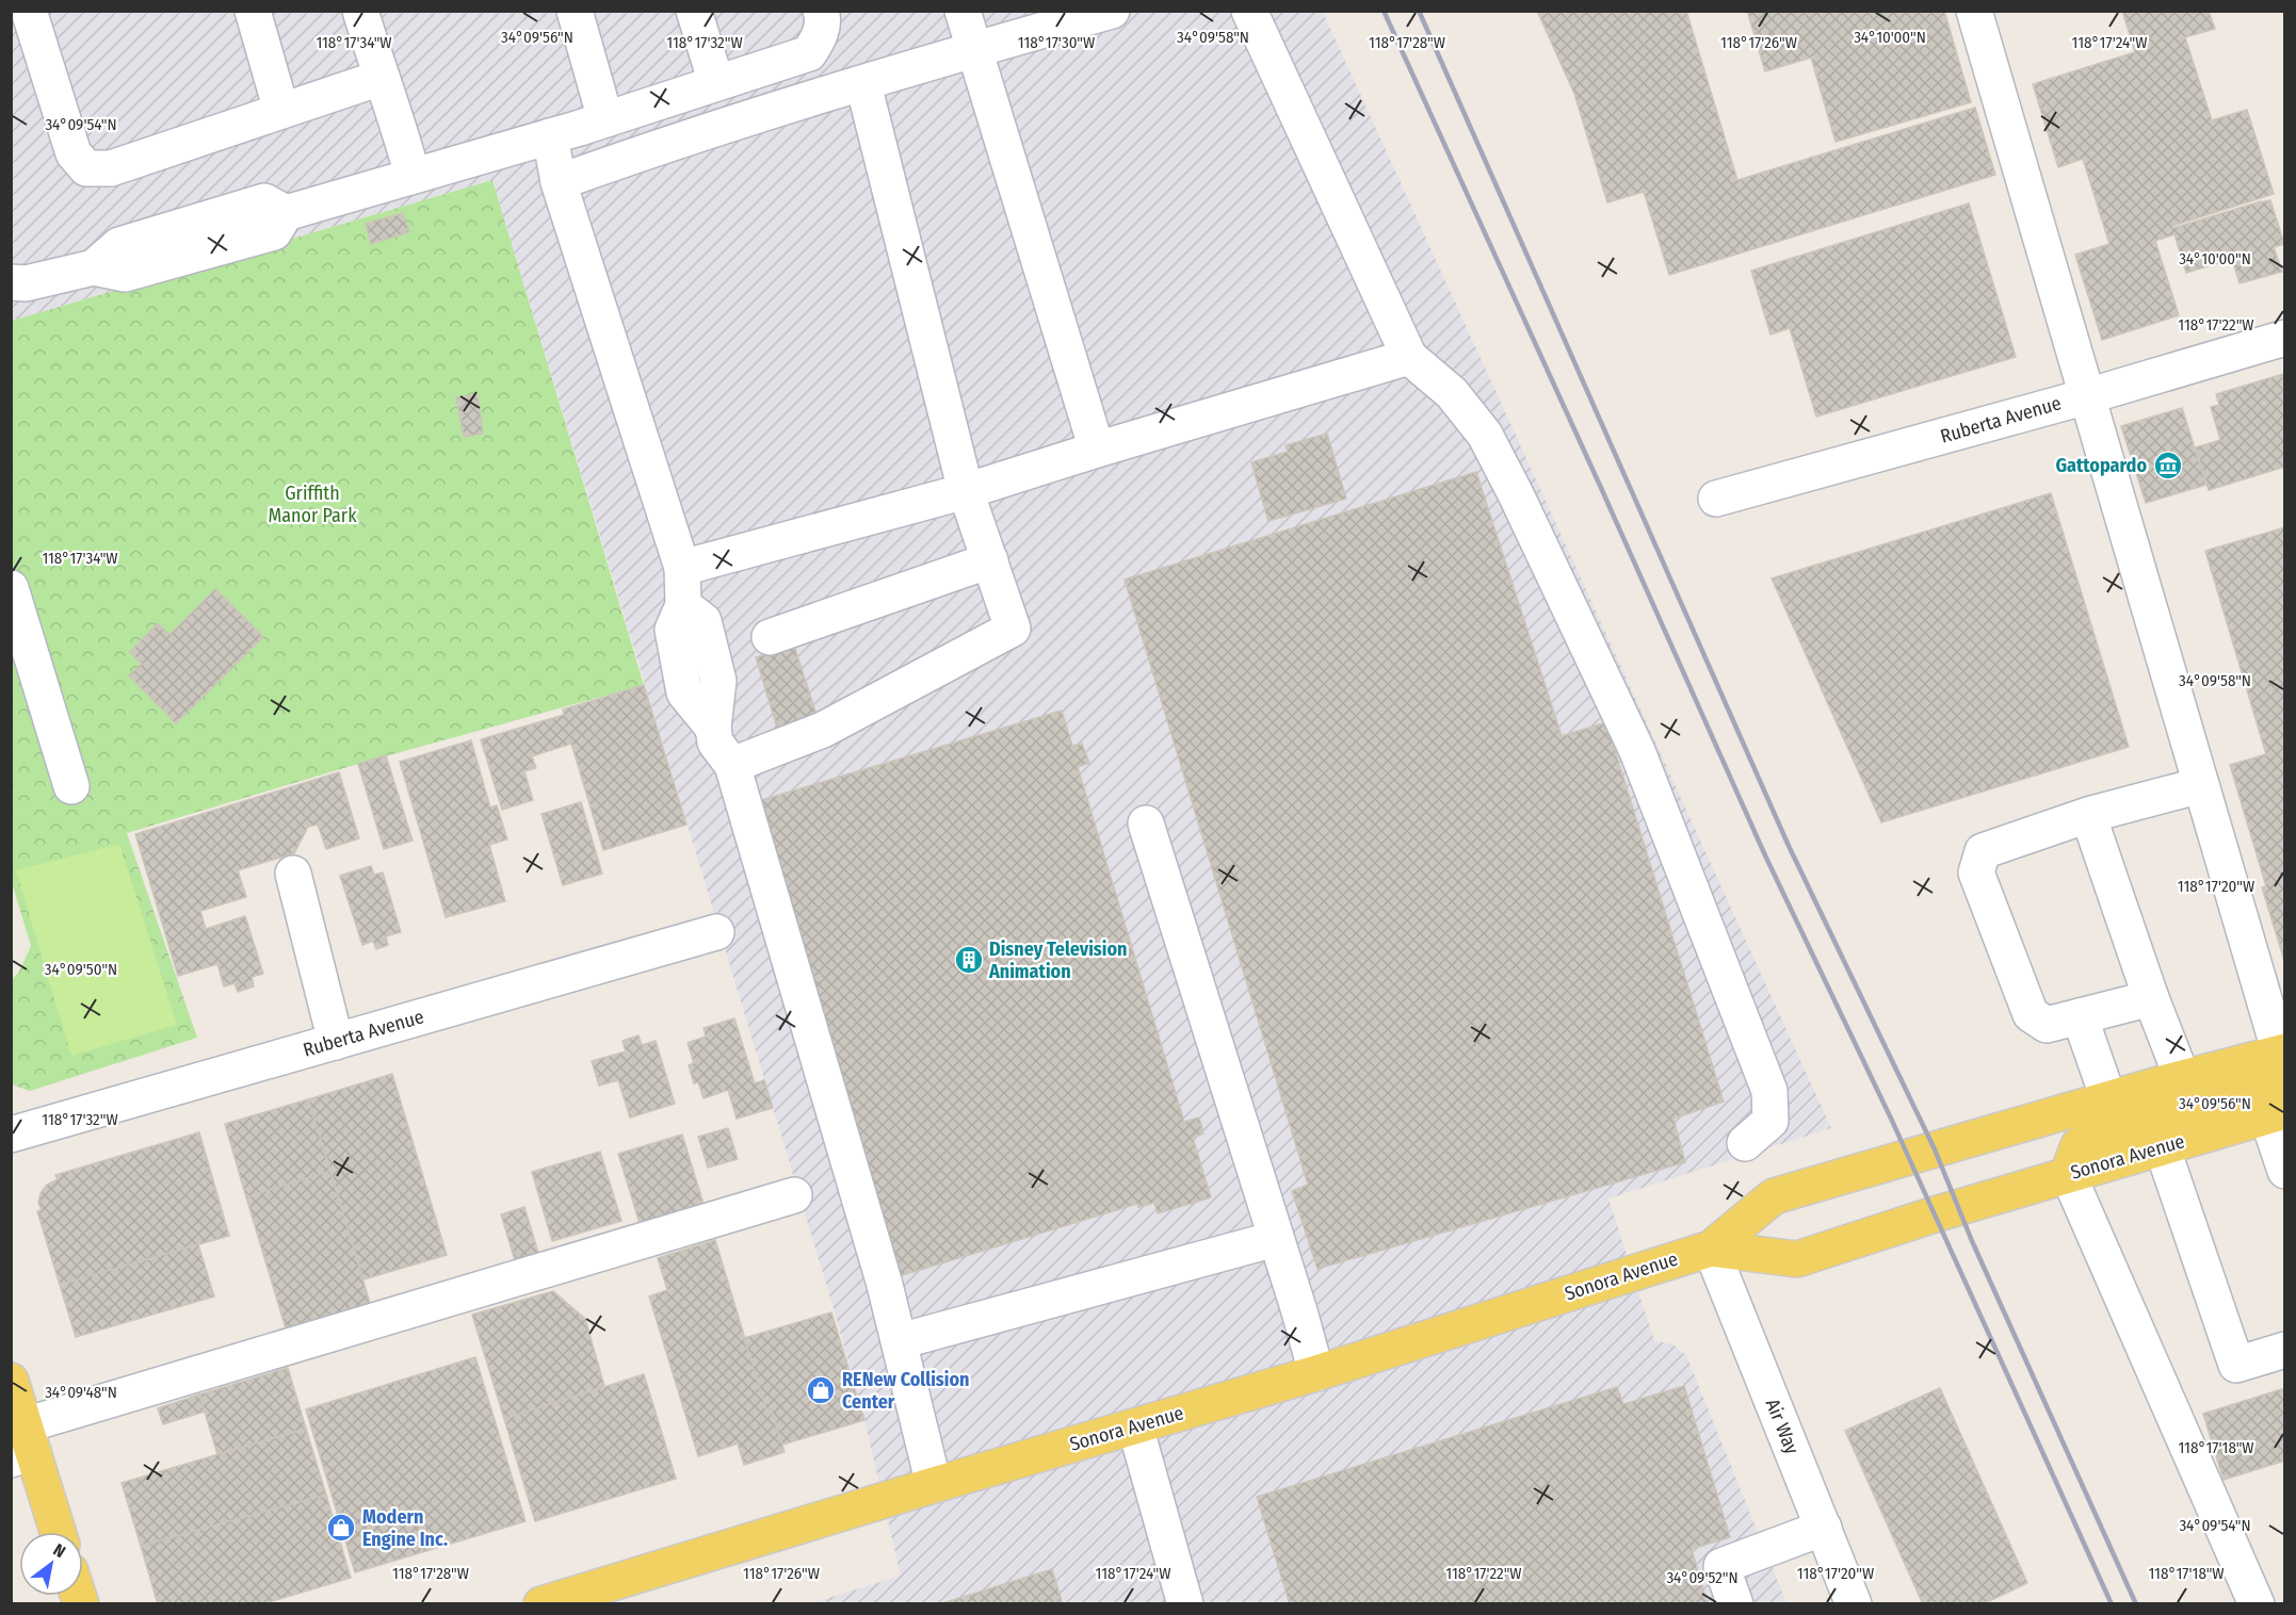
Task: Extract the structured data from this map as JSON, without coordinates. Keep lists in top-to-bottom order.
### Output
{
  "streets": {
    "main road": ["Sonora Avenue"],
    "street": ["Ruberta Avenue", "Air Way"]
  },
  "crossings": [
    ["Sonora Avenue", "Air Way"]
  ],
  "parks": ["Griffith Manor Park"],
  "places": {
    "museum": ["Gattopardo"],
    "building": ["Disney Television Animation"],
    "shop": ["RENew Collision Center", "Modern Engine Inc."]
  },
  "north": "top right",
  "coordinates": [
    "34°09'58\"N",
    "34°09'56\"N",
    "34°10'00\"N",
    "118°17'28\"W",
    "118°17'24\"W",
    "118°17'34\"W",
    "118°17'32\"W",
    "118°17'30\"W",
    "118°17'26\"W",
    "34°09'54\"N",
    "118°17'22\"W",
    "118°17'20\"W",
    "34°09'50\"N",
    "34°09'48\"N",
    "118°17'18\"W",
    "34°09'52\"N"
  ]
}
